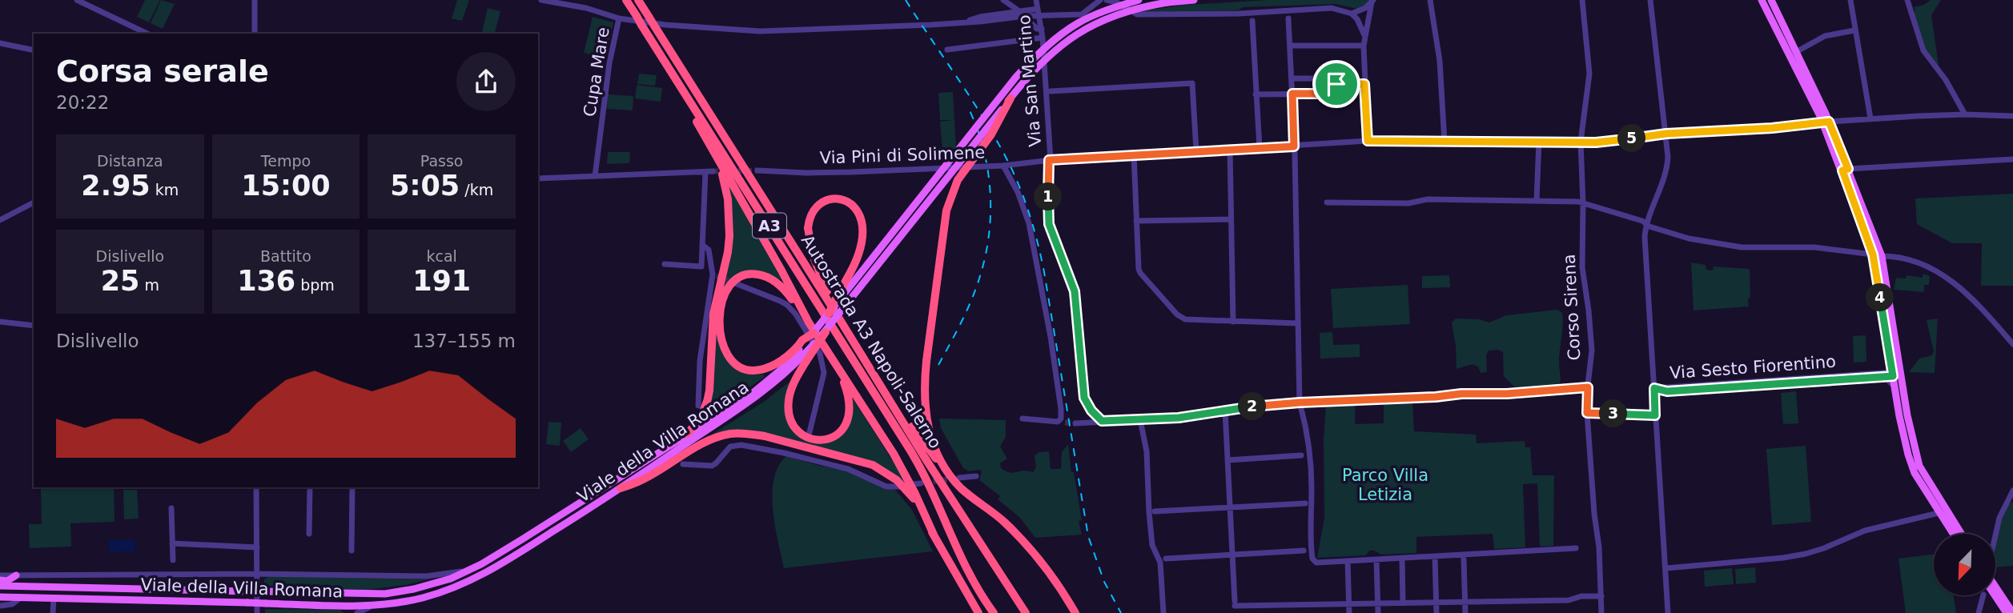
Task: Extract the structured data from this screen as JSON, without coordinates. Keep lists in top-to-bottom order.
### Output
{
  "streets": {
    "highway": ["A3", "Autostrada A3 Napoli-Salerno"],
    "main road": ["Viale della Villa Romana"],
    "street": [
      "Cupa Mare",
      "Via San Martino",
      "Via Pini di Solimene",
      "Corso Sirena",
      "Via Sesto Fiorentino"
    ]
  },
  "crossings": [
    ["Via San Martino", "Via Pini di Solimene"],
    ["Via Pini di Solimene", "Corso Sirena"],
    ["A3", "Autostrada A3 Napoli-Salerno"]
  ],
  "parks": ["Parco Villa Letizia"],
  "north": "bottom left",
  "page": {
    "heading": ["Corsa serale", "20:22"],
    "pins": [
      "5",
      "1",
      "4",
      "2",
      "3"
    ],
    "stats": [
      ["Distanza", "2.95 km"],
      ["Tempo", "15:00"],
      ["Passo", "5:05 /km"],
      ["Dislivello", "25 m"],
      ["Battito", "136 bpm"],
      ["kcal", "191"]
    ],
    "chart": ["Dislivello", "137–155 m"]
  }
}
